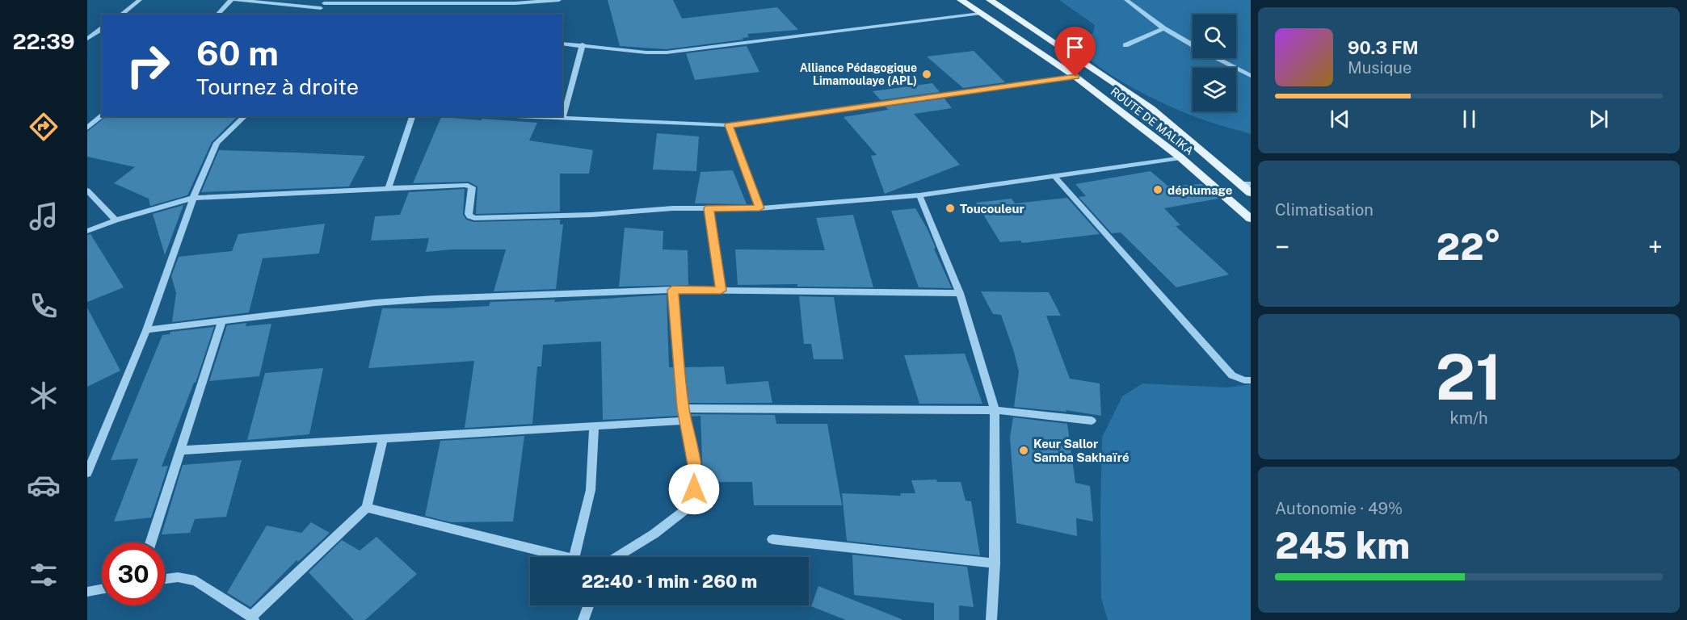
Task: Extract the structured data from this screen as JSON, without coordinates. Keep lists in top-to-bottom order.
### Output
{
  "streets": {
    "main road": ["ROUTE DE MALIKA"]
  },
  "places": [
    "Alliance Pédagogique Limamoulaye (APL)",
    "déplumage",
    "Toucouleur",
    "Keur Sallor Samba Sakhaïré"
  ],
  "page": {
    "tabs": "22:39",
    "turn": ["60 m", "Tournez à droite"],
    "song": ["90.3 FM", "Musique"],
    "tile": [
      "Climatisation",
      ["21", "km/h"],
      ["Autonomie · 49%", "245 km"]
    ],
    "heat": ["−", "22°", "+"],
    "limit": "30",
    "trip": "22:40 · 1 min · 260 m"
  }
}
